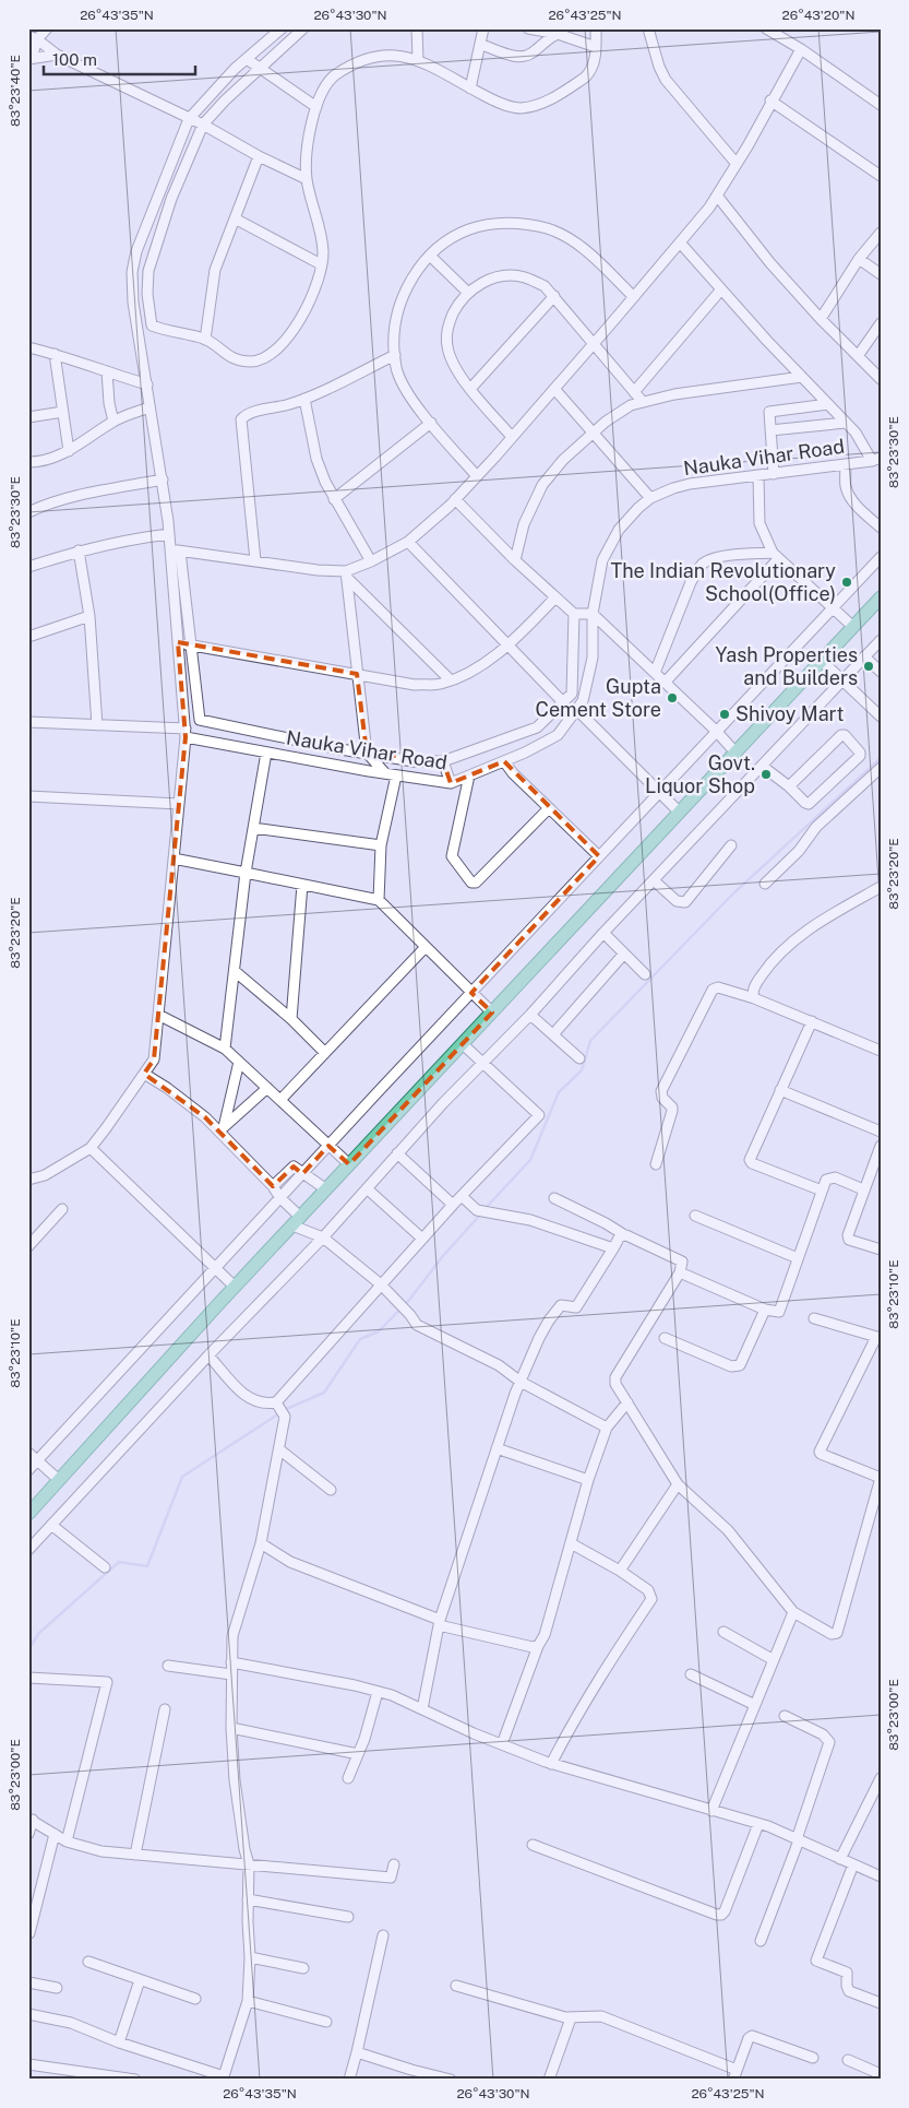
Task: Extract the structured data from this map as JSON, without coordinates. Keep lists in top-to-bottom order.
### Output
{
  "streets": {
    "street": ["Nauka Vihar Road"]
  },
  "places": [
    "The Indian Revolutionary School(Office)",
    "Yash Properties and Builders",
    "Gupta Cement Store",
    "Shivoy Mart",
    "Govt. Liquor Shop"
  ],
  "scale_bar": "100 m",
  "coordinates": [
    "26°43'35\"N",
    "26°43'30\"N",
    "26°43'25\"N",
    "26°43'20\"N",
    "83°23'40\"E",
    "83°23'30\"E",
    "83°23'20\"E",
    "83°23'10\"E",
    "83°23'00\"E"
  ]
}
